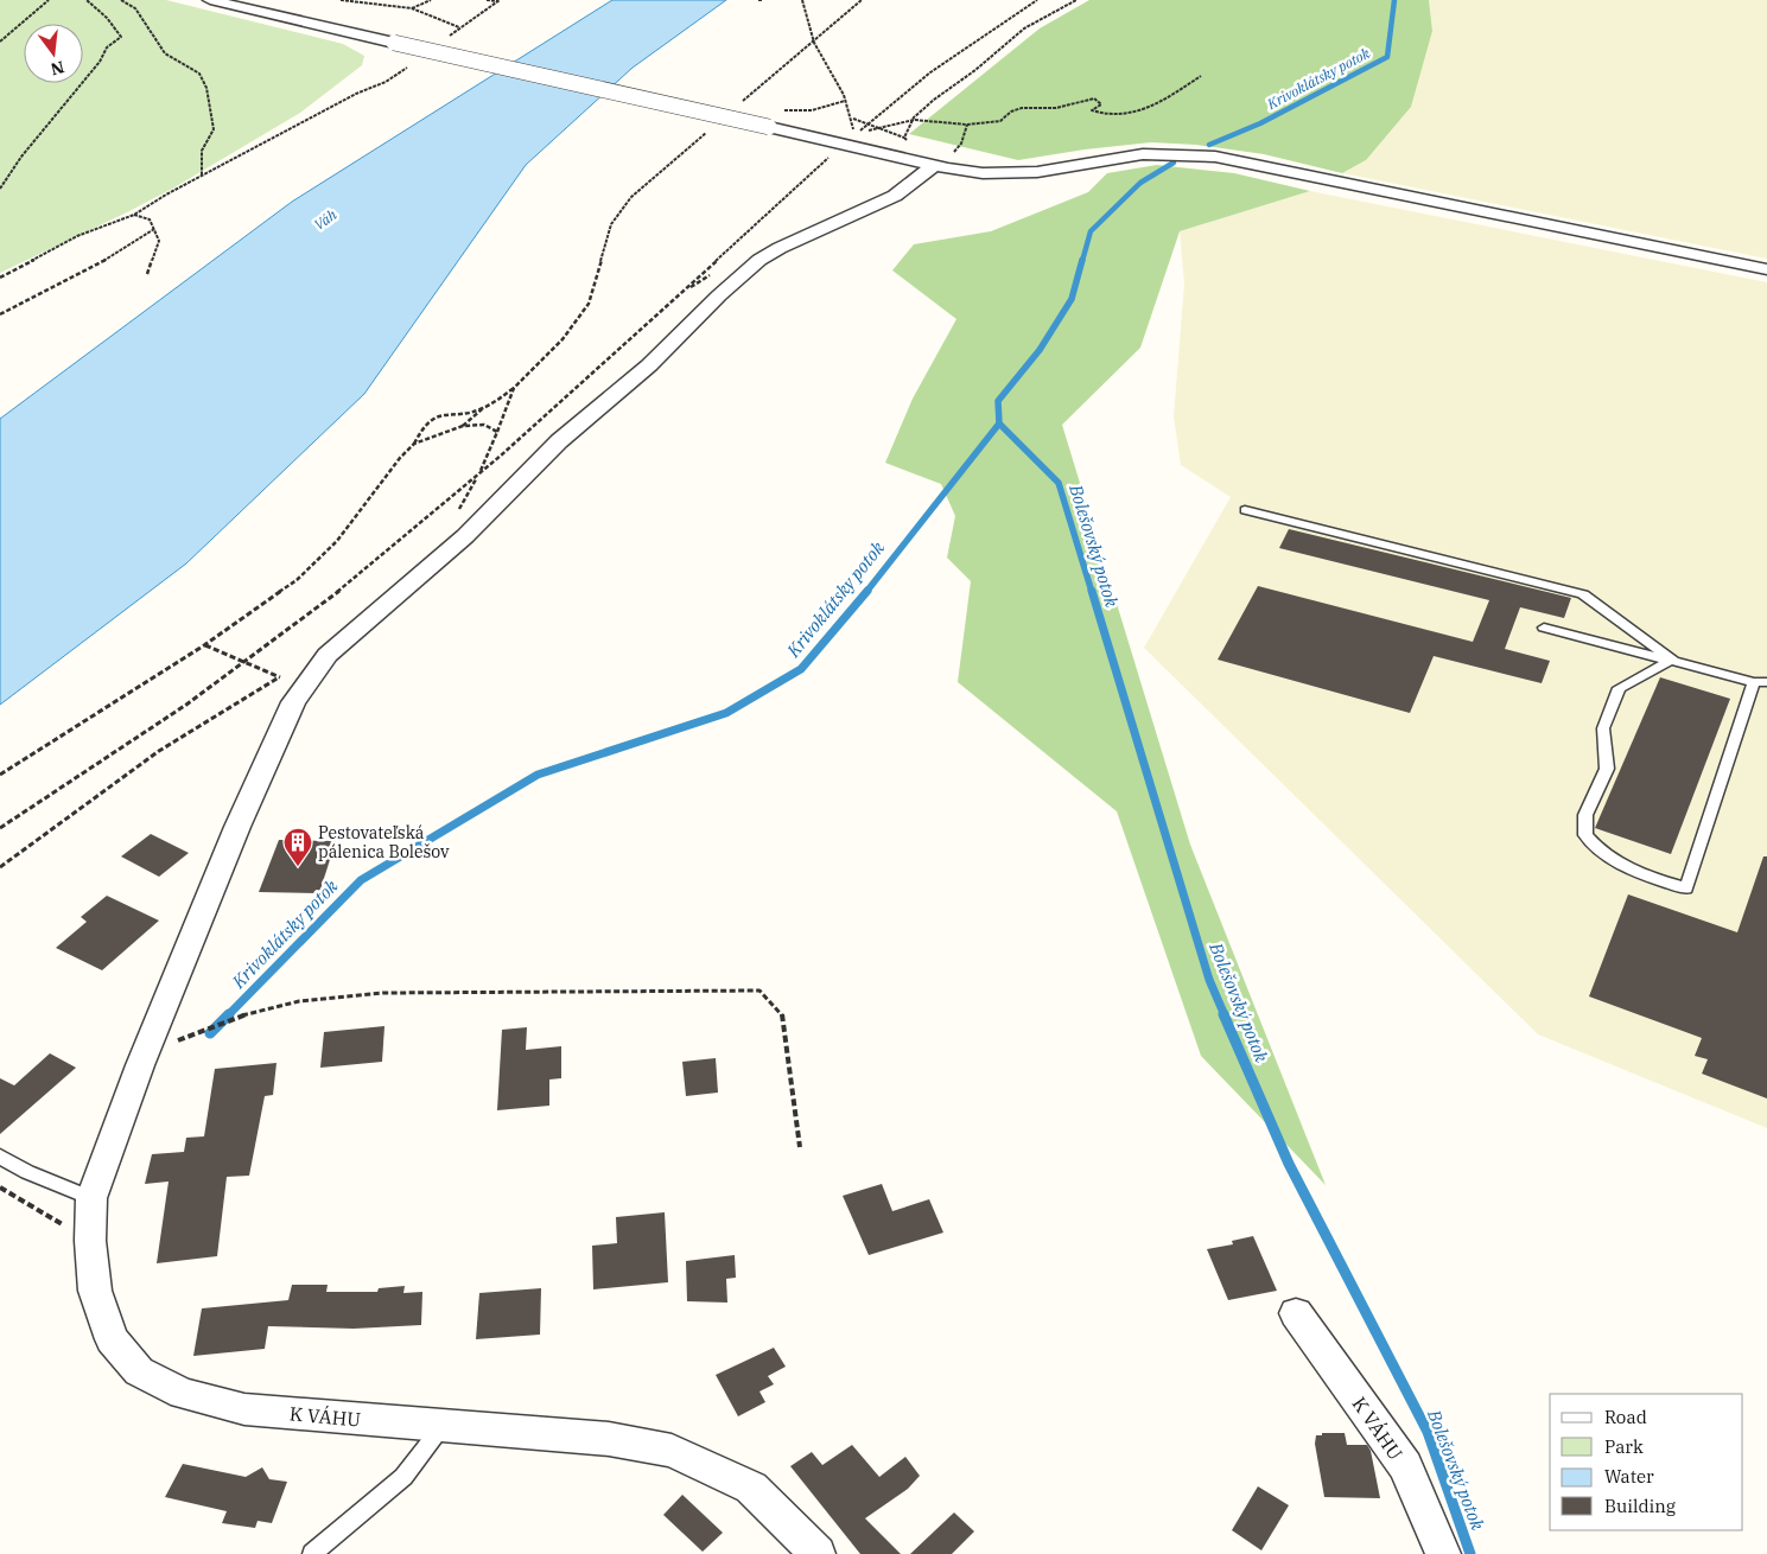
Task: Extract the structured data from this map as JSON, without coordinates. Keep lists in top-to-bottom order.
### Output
{
  "streets": {
    "street": ["K VÁHU"]
  },
  "water": ["Krivoklátsky potok", "Váh", "Bolešovský potok"],
  "places": {
    "building": ["Pestovateľská pálenica Bolešov"]
  },
  "legend": [
    "Road",
    "Park",
    "Water",
    "Building"
  ],
  "north": "bottom"
}
